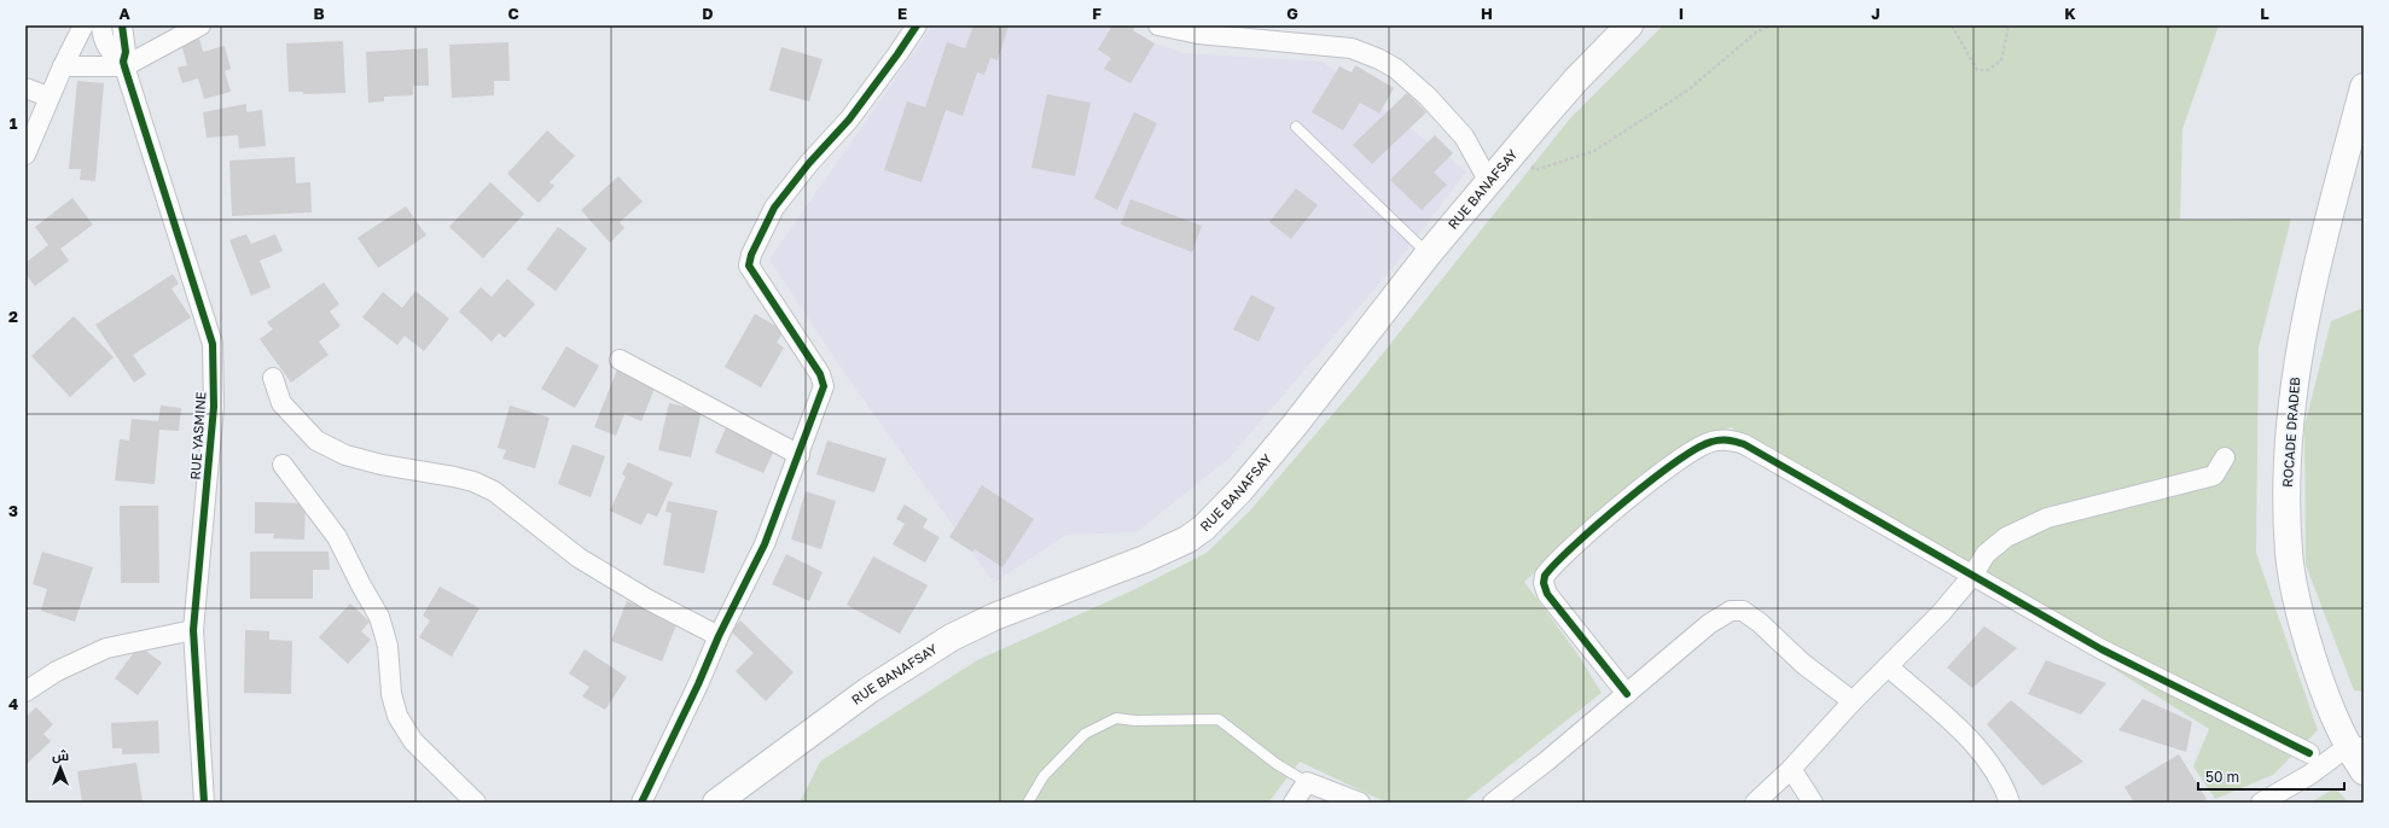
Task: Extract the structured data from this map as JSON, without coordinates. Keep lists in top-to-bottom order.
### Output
{
  "streets": {
    "main road": ["RUE BANAFSAY", "ROCADE DRADEB"],
    "street": ["RUE YASMINE"]
  },
  "scale_bar": "50 m",
  "north": "top",
  "grid": {
    "columns": [
      "A",
      "B",
      "C",
      "D",
      "E",
      "F",
      "G",
      "H",
      "I",
      "J",
      "K",
      "L"
    ],
    "rows": [
      "1",
      "2",
      "3",
      "4"
    ]
  }
}
